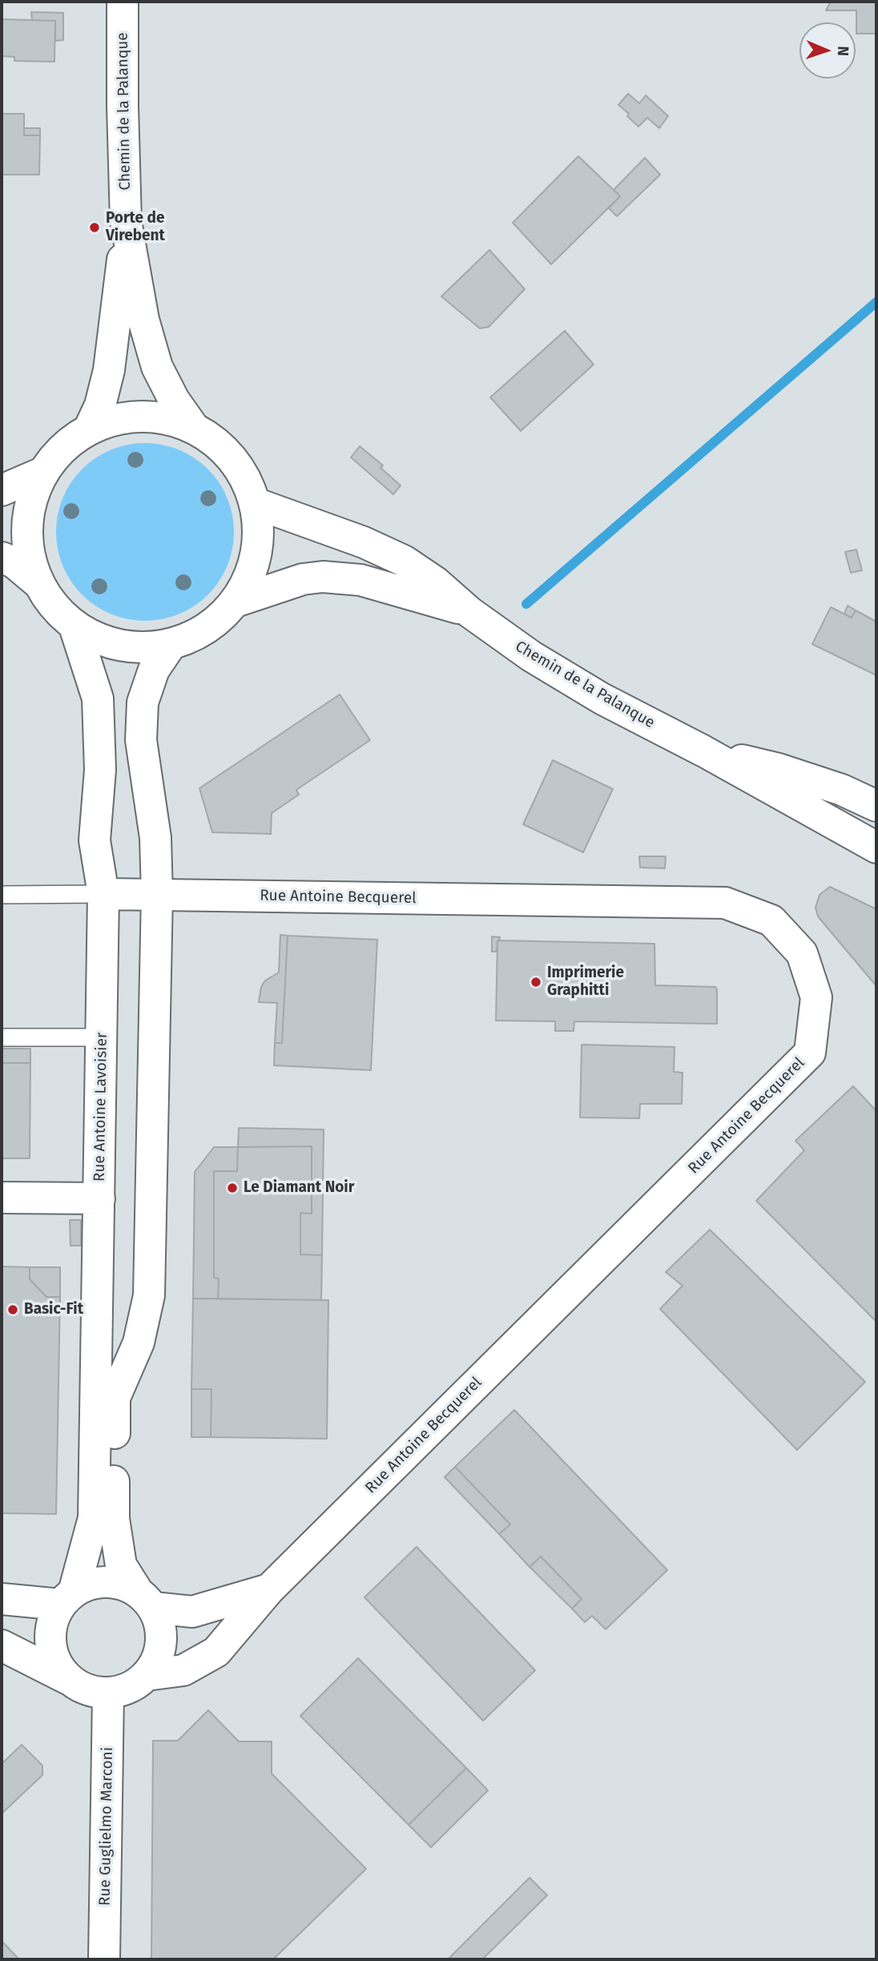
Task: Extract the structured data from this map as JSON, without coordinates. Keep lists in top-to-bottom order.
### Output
{
  "streets": {
    "street": [
      "Chemin de la Palanque",
      "Rue Antoine Becquerel",
      "Rue Antoine Lavoisier",
      "Rue Guglielmo Marconi"
    ]
  },
  "crossings": [
    ["Rue Antoine Becquerel", "Rue Antoine Lavoisier"],
    ["Rue Antoine Becquerel", "Rue Guglielmo Marconi"],
    ["Rue Antoine Lavoisier", "Rue Guglielmo Marconi"]
  ],
  "places": [
    "Porte de Virebent",
    "Imprimerie Graphitti",
    "Le Diamant Noir",
    "Basic-Fit"
  ],
  "north": "right"
}
